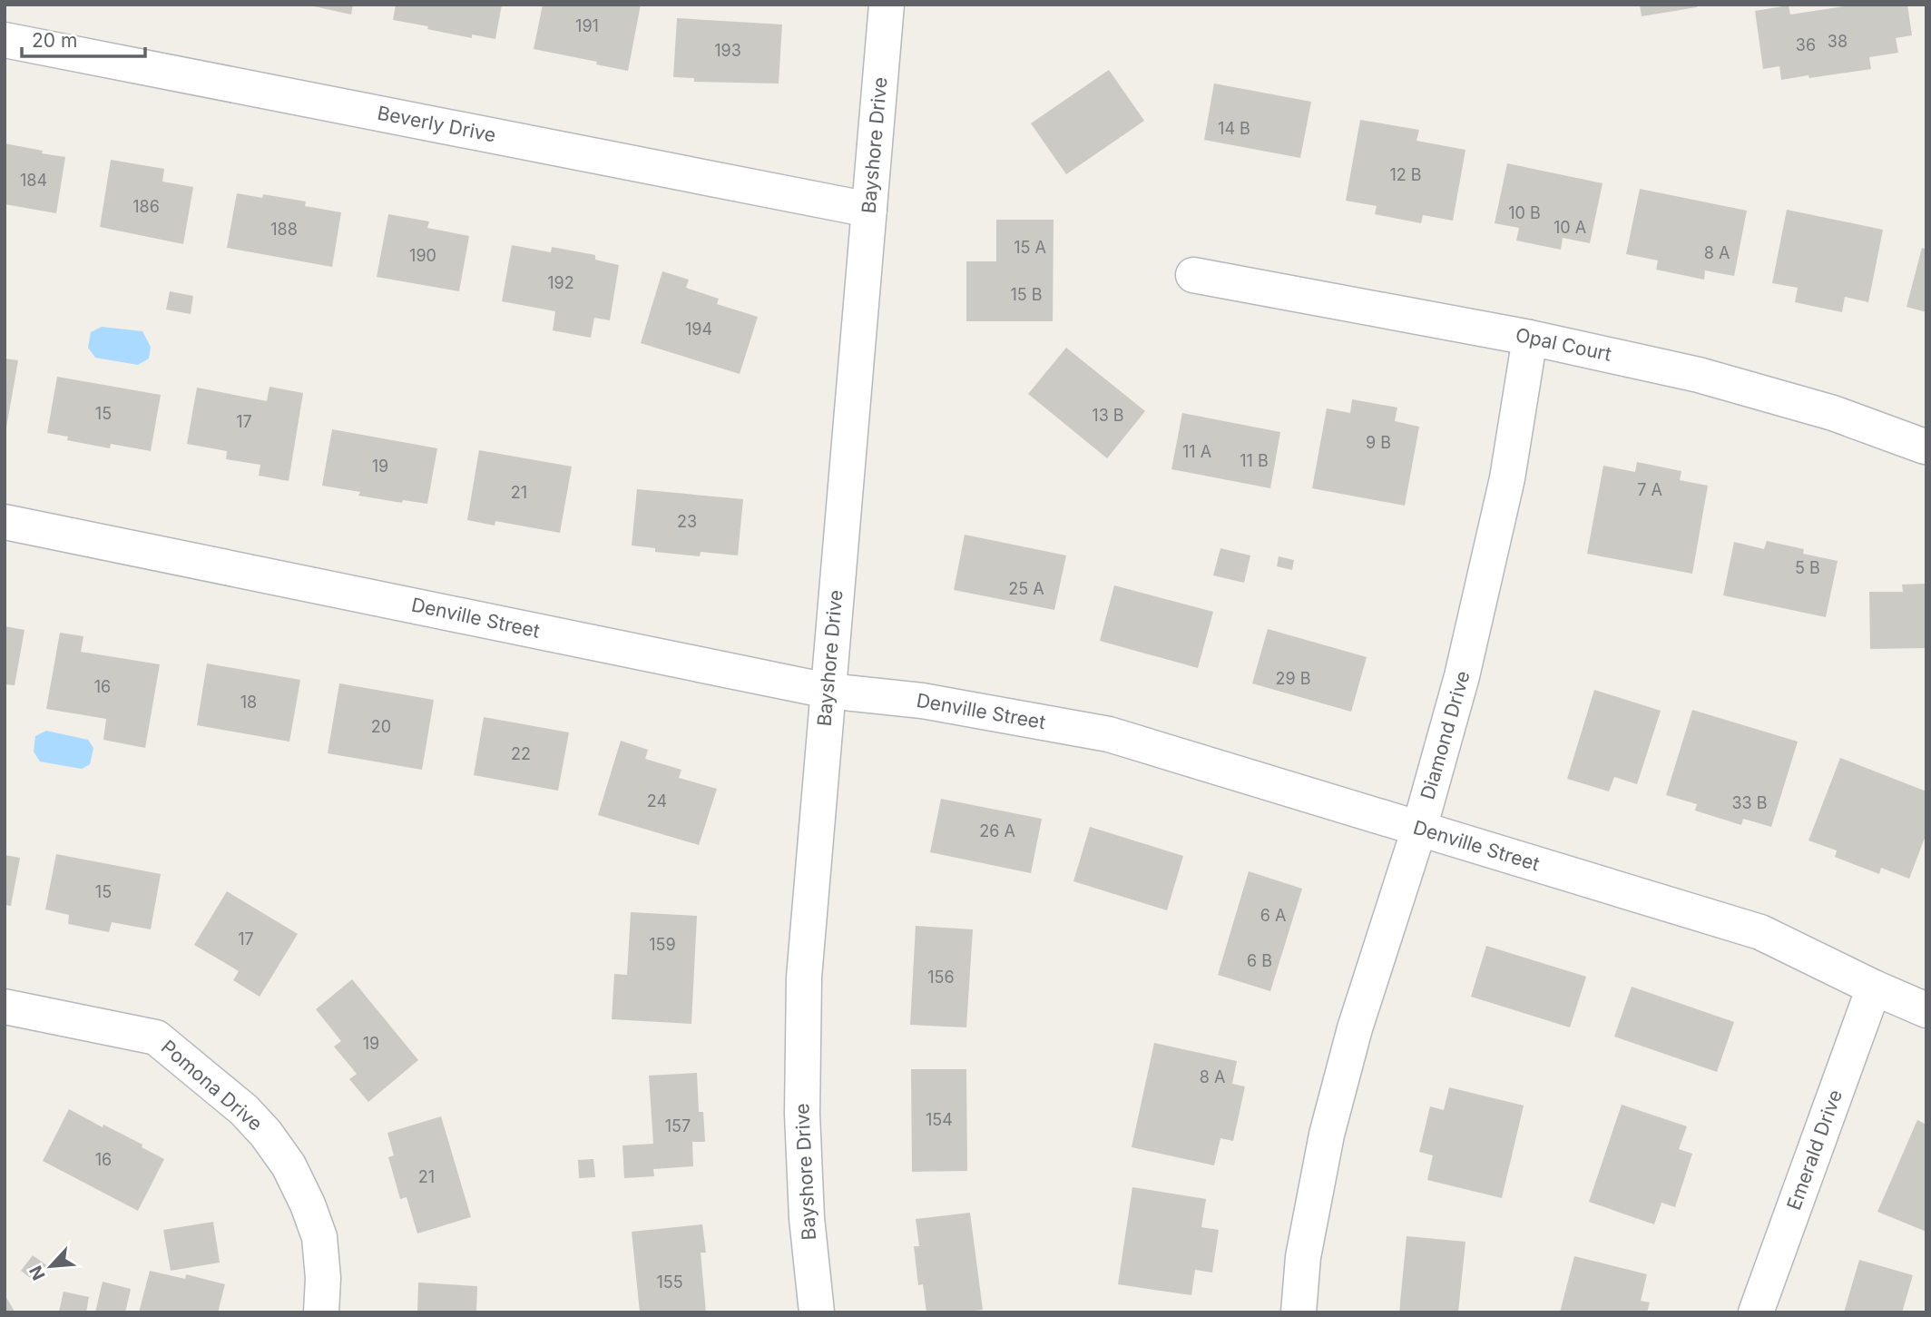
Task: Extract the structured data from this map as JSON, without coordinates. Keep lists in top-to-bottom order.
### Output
{
  "streets": {
    "street": [
      "Beverly Drive",
      "Bayshore Drive",
      "Opal Court",
      "Denville Street",
      "Diamond Drive",
      "Pomona Drive",
      "Emerald Drive"
    ]
  },
  "crossings": [
    ["Beverly Drive", "Bayshore Drive"],
    ["Bayshore Drive", "Denville Street"],
    ["Opal Court", "Diamond Drive"],
    ["Denville Street", "Diamond Drive"],
    ["Denville Street", "Emerald Drive"]
  ],
  "house_numbers": [
    "191",
    "38",
    "36",
    "193",
    "14 B",
    "12 B",
    "184",
    "186",
    "10 B",
    "10 A",
    "188",
    "15 A",
    "8 A",
    "190",
    "192",
    "15 B",
    "194",
    "15",
    "13 B",
    "17",
    "9 B",
    "11 A",
    "11 B",
    "19",
    "7 A",
    "21",
    "23",
    "5 B",
    "25 A",
    "29 B",
    "16",
    "18",
    "20",
    "22",
    "24",
    "33 B",
    "26 A",
    "15",
    "6 A",
    "17",
    "159",
    "6 B",
    "156",
    "19",
    "8 A",
    "154",
    "157",
    "16",
    "21",
    "155"
  ],
  "scale_bar": "20 m",
  "north": "bottom left"
}
